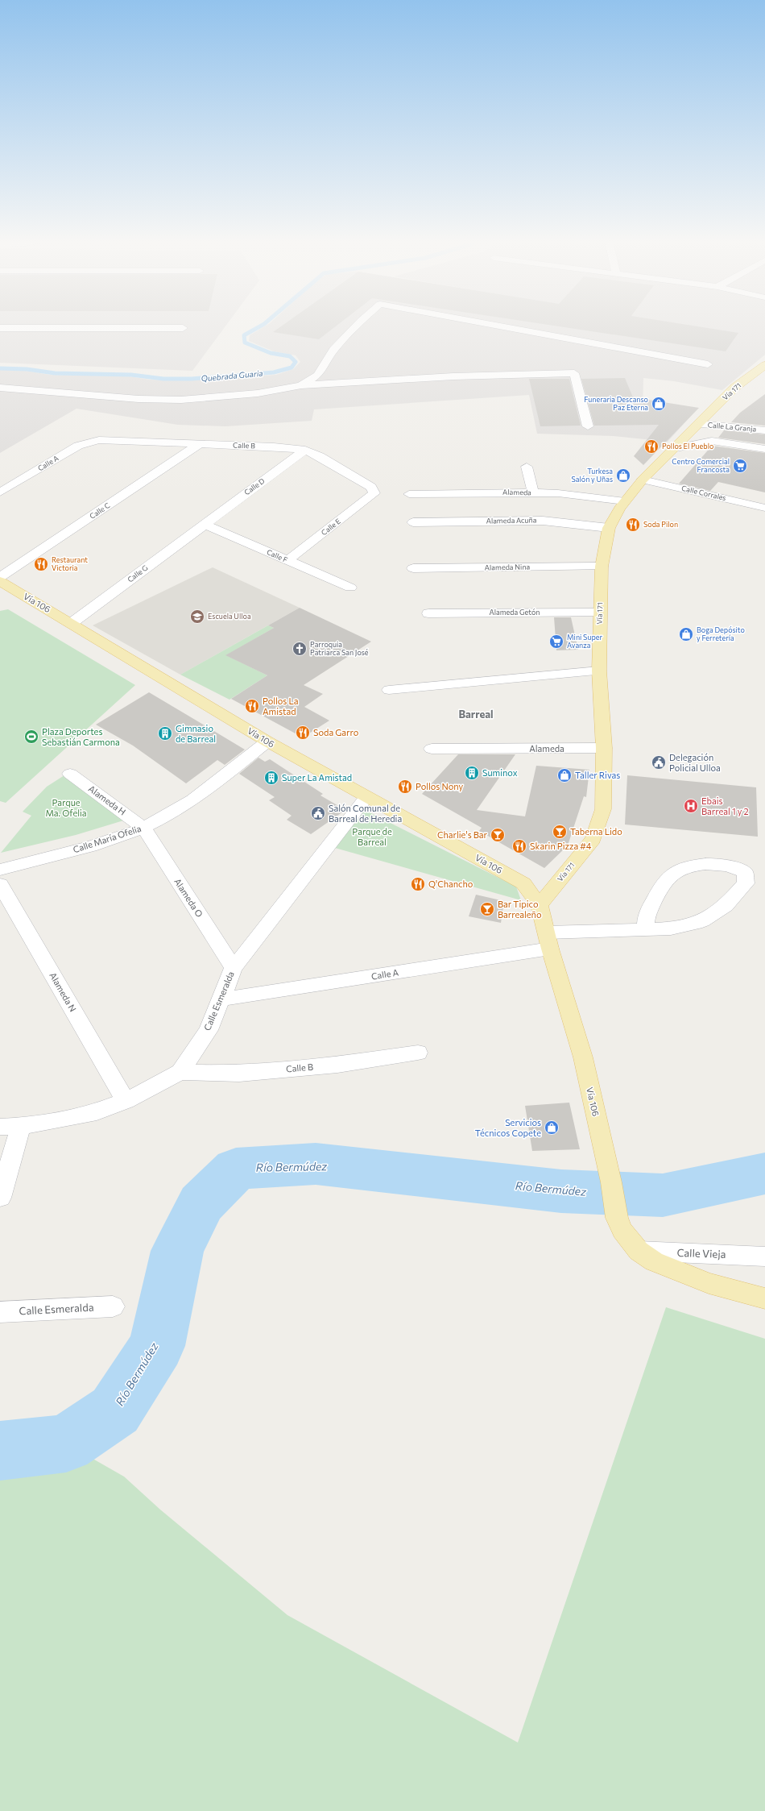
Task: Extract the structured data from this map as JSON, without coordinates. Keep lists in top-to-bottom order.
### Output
{
  "streets": {
    "main road": ["Vía 171", "Vía 106"],
    "street": [
      "Calle La Granja",
      "Calle B",
      "Calle A",
      "Calle D",
      "Alameda",
      "Calle Corrales",
      "Calle C",
      "Alameda Acuña",
      "Calle E",
      "Calle F",
      "Alameda Nina",
      "Calle G",
      "Alameda Getón",
      "Alameda H",
      "Calle María Ofelia",
      "Alameda O",
      "Alameda N",
      "Calle Esmeralda",
      "Calle Vieja"
    ]
  },
  "crossings": [
    ["Vía 171", "Calle La Granja"],
    ["Vía 171", "Alameda"],
    ["Vía 171", "Calle Corrales"],
    ["Vía 171", "Alameda Acuña"],
    ["Vía 171", "Alameda Nina"],
    ["Vía 171", "Vía 106"],
    ["Vía 171", "Alameda Getón"],
    ["Calle B", "Calle A"],
    ["Calle B", "Calle D"],
    ["Calle B", "Calle C"],
    ["Calle B", "Calle E"],
    ["Calle B", "Calle Esmeralda"],
    ["Calle A", "Vía 106"],
    ["Calle A", "Calle Esmeralda"],
    ["Calle D", "Calle F"],
    ["Calle D", "Calle G"],
    ["Calle E", "Calle F"],
    ["Calle F", "Calle G"],
    ["Calle G", "Vía 106"],
    ["Vía 106", "Calle María Ofelia"],
    ["Vía 106", "Calle Esmeralda"],
    ["Vía 106", "Calle Vieja"],
    ["Alameda H", "Calle María Ofelia"],
    ["Alameda H", "Alameda O"],
    ["Calle María Ofelia", "Alameda O"],
    ["Alameda O", "Calle Esmeralda"],
    ["Alameda N", "Calle Esmeralda"]
  ],
  "districts": ["Barreal"],
  "water": ["Quebrada Guaria", "Río Bermúdez"],
  "parks": ["Parque Ma. Ofelia", "Parque de Barreal"],
  "places": {
    "shop": [
      "Funeraria Descanso Paz Eterna",
      "Turkesa Salón y Uñas",
      "Boga Depósito y Ferretería",
      "Taller Rivas",
      "Servicios Técnicos Copete"
    ],
    "restaurant": [
      "Pollos El Pueblo",
      "Soda Pilon",
      "Restaurant Victoria",
      "Pollos La Amistad",
      "Soda Garro",
      "Pollos Nony",
      "Skarin Pizza #4",
      "Q'Chancho"
    ],
    "supermarket": ["Centro Comercial Francosta", "Mini Super Avanza"],
    "school or university": ["Escuela Ulloa"],
    "church": ["Parroquia Patriarca San José"],
    "building": ["Gimnasio de Barreal", "Suminox", "Super La Amistad"],
    "sports": ["Plaza Deportes Sebastián Carmona"],
    "public building": ["Delegación Policial Ulloa", "Salón Comunal de Barreal de Heredia"],
    "hospital": ["Ebais Barreal 1 y 2"],
    "bar": ["Taberna Lido", "Charlie's Bar", "Bar Tipico Barrealeño"]
  }
}
